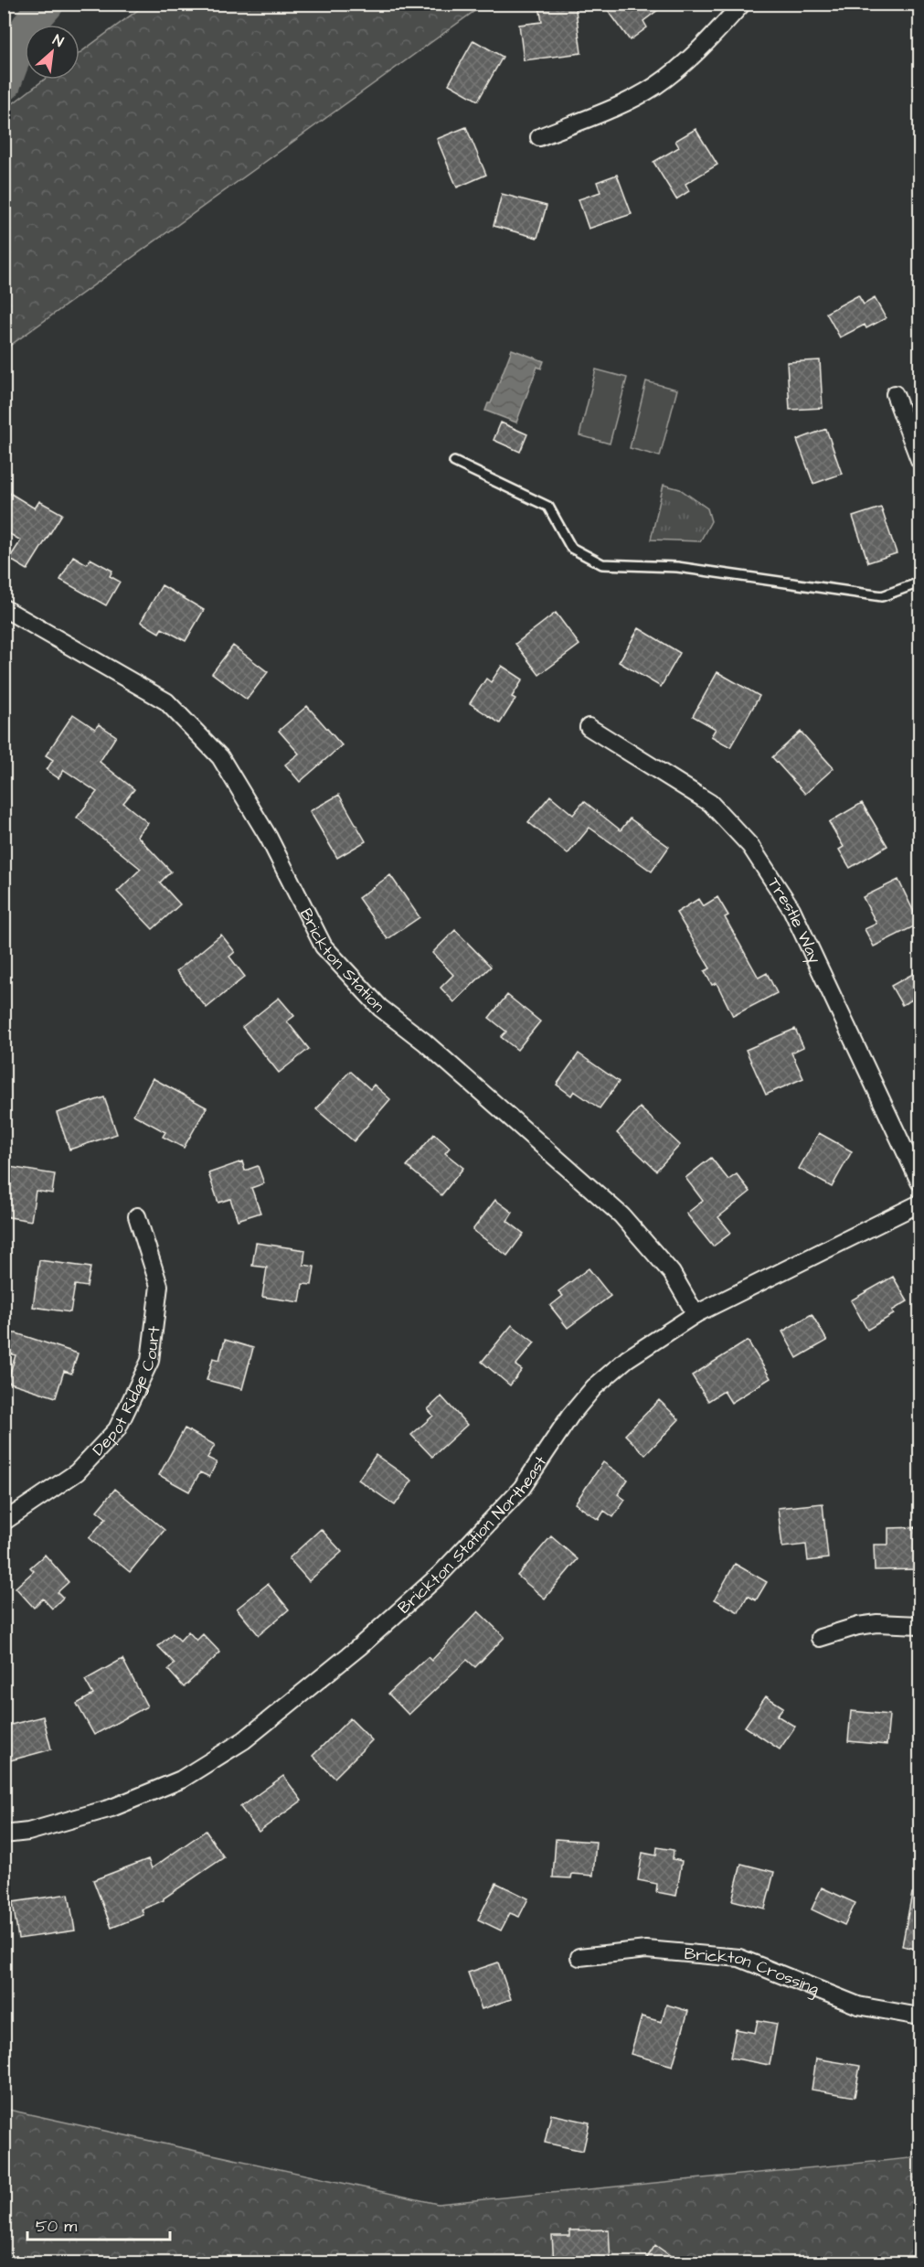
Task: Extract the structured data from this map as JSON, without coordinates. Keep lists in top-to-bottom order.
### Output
{
  "streets": {
    "street": [
      "Trestle Way",
      "Brickton Station",
      "Depot Ridge Court",
      "Brickton Station Northeast",
      "Brickton Crossing"
    ]
  },
  "crossings": [
    ["Brickton Station", "Brickton Station Northeast"]
  ],
  "scale_bar": "50 m",
  "north": "top right"
}
